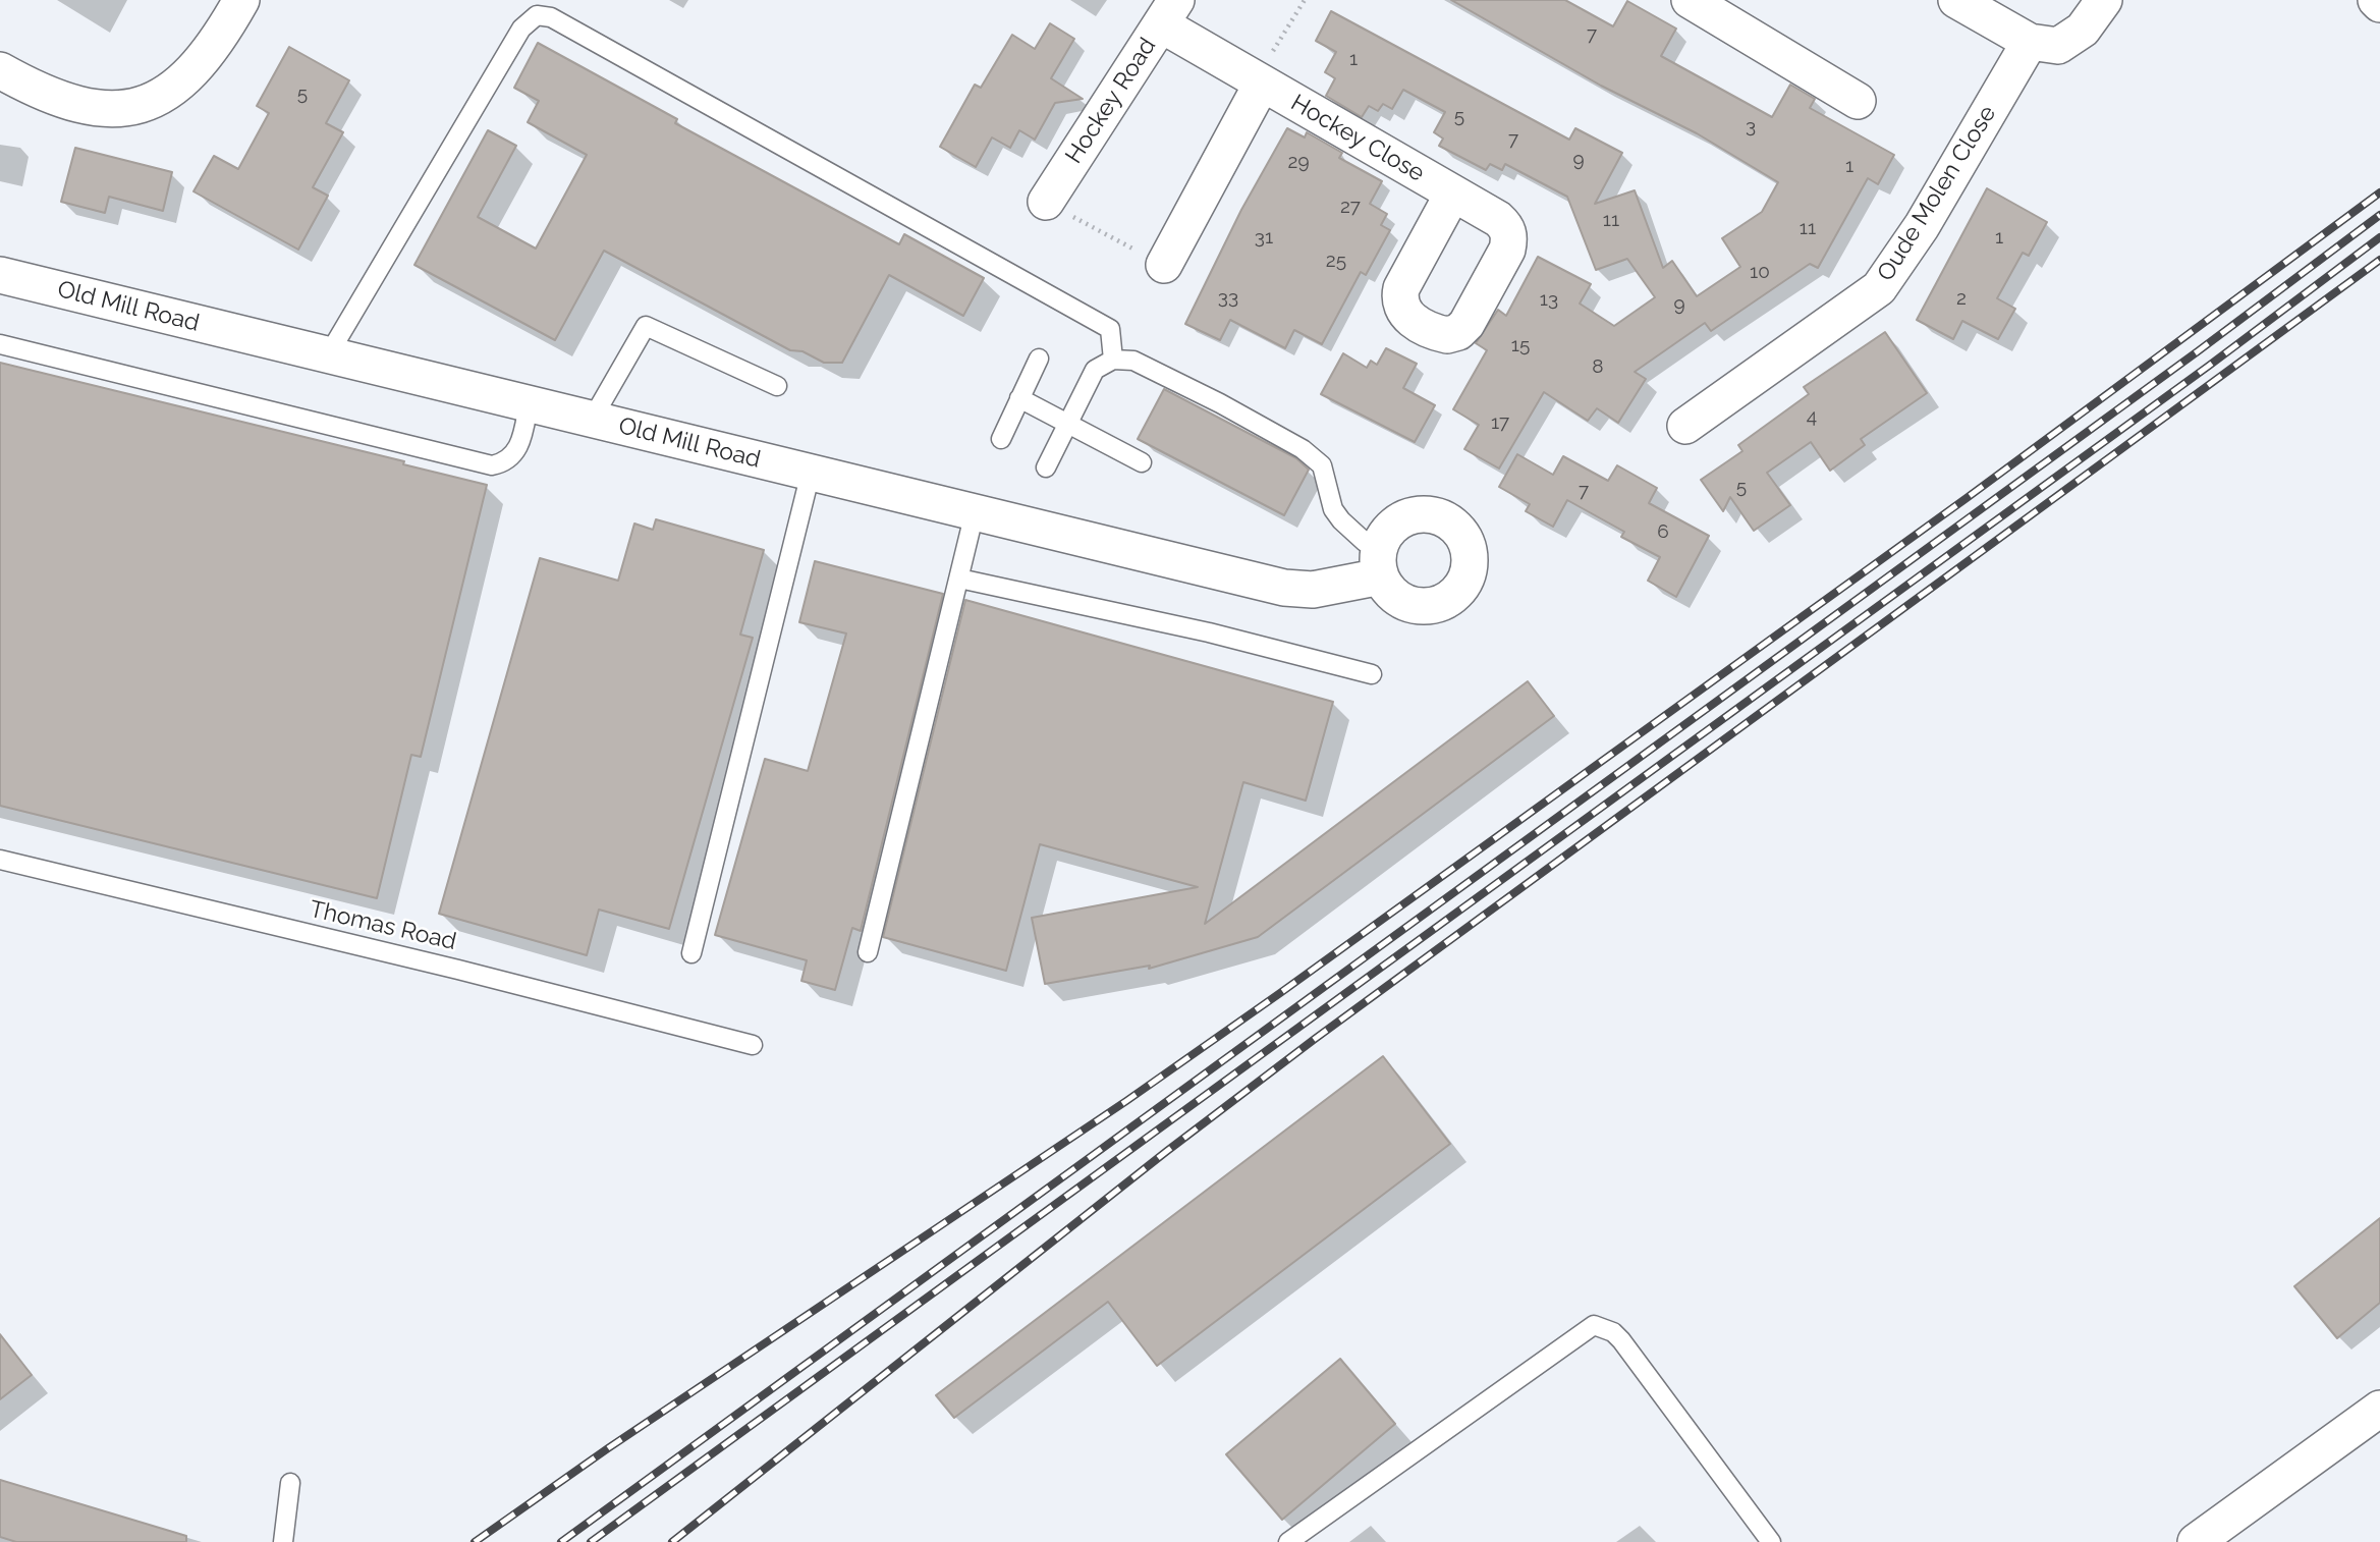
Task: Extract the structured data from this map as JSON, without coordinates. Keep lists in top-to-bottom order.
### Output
{
  "streets": {
    "street": [
      "Hockey Road",
      "Hockey Close",
      "Oude Molen Close",
      "Old Mill Road"
    ],
    "lane": ["Thomas Road"]
  },
  "crossings": [
    ["Hockey Road", "Hockey Close"]
  ],
  "house_numbers": [
    "7",
    "1",
    "5",
    "5",
    "3",
    "7",
    "9",
    "29",
    "1",
    "27",
    "11",
    "11",
    "31",
    "1",
    "25",
    "10",
    "33",
    "2",
    "13",
    "9",
    "15",
    "8",
    "4",
    "17",
    "5",
    "7",
    "6"
  ]
}
